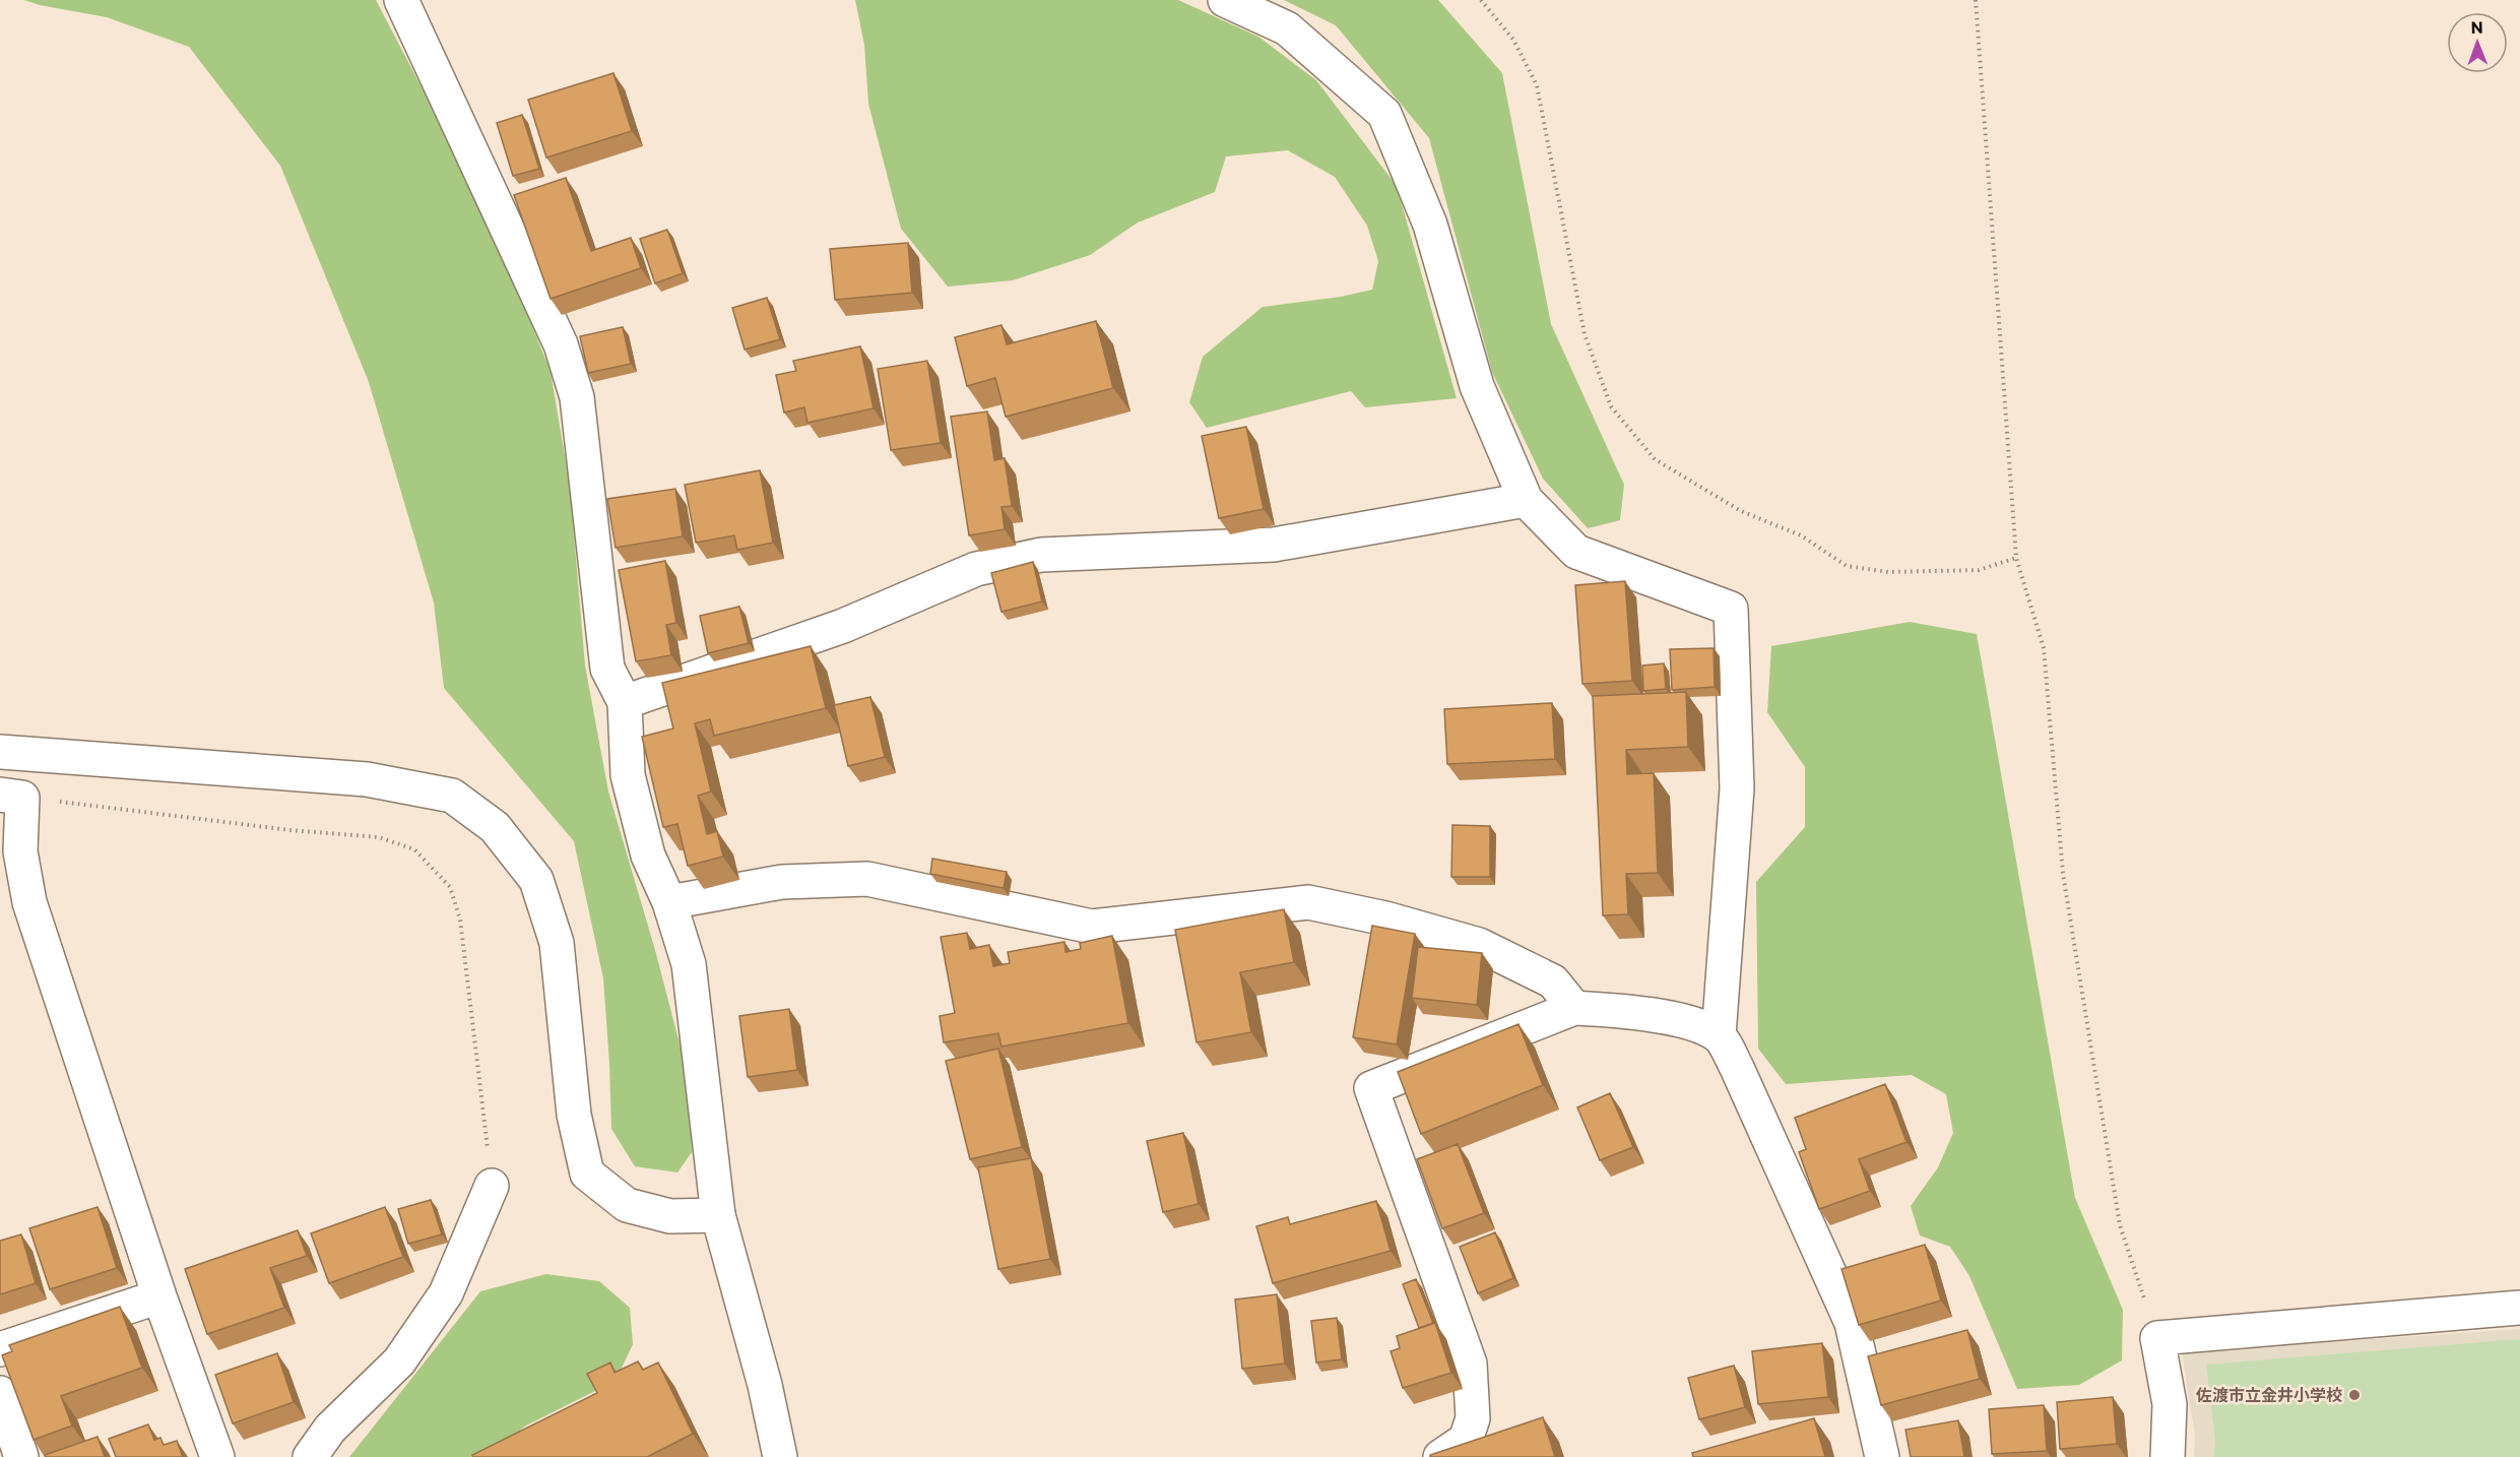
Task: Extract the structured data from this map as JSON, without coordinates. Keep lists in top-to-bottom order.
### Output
{
  "places": ["佐渡市立金井小学校"],
  "north": "top"
}
